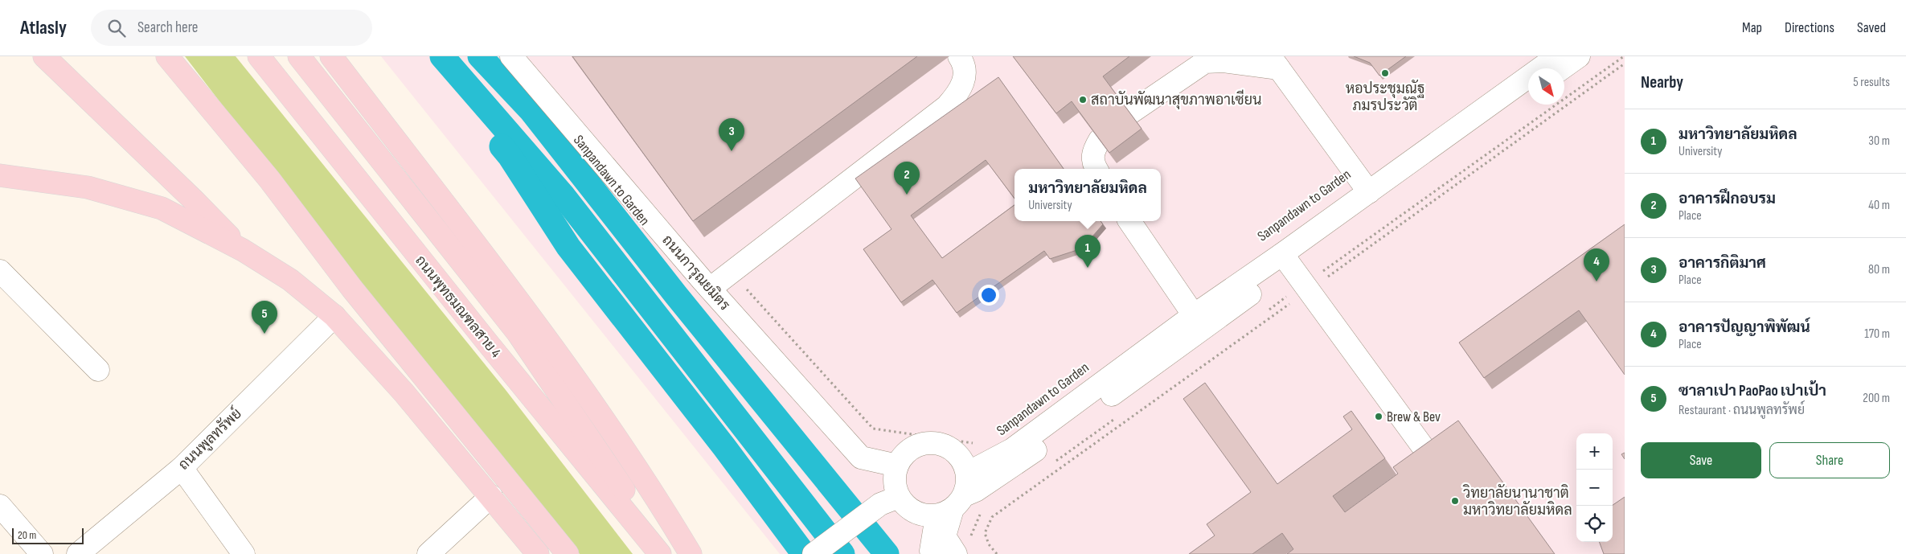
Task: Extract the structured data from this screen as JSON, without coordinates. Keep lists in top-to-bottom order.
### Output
{
  "streets": {
    "main road": ["ถนนพุทธมณฑลสาย 4"],
    "street": ["ถนนการุณยมิตร", "ถนนพูลทรัพย์"]
  },
  "places": [
    "หอประชุมณัฐ ภมรประวัติ",
    "สถาบันพัฒนาสุขภาพอาเซียน",
    "Brew & Bev",
    "วิทยาลัยนานาชาติ มหาวิทยาลัยมหิดล"
  ],
  "scale_bar": "20 m",
  "north": "bottom right",
  "page": {
    "header": "Atlasly",
    "search": "Search here",
    "nav": ["Map", "Directions", "Saved"],
    "heading": ["Nearby", "5 results"],
    "list": [
      {
        "mark": "1",
        "name": "มหาวิทยาลัยมหิดล",
        "note": "University",
        "value": "30 m"
      },
      {
        "mark": "2",
        "name": "อาคารฝึกอบรม",
        "note": "Place",
        "value": "40 m"
      },
      {
        "mark": "3",
        "name": "อาคารกิติมาศ",
        "note": "Place",
        "value": "80 m"
      },
      {
        "mark": "4",
        "name": "อาคารปัญญาพิพัฒน์",
        "note": "Place",
        "value": "170 m"
      },
      {
        "mark": "5",
        "name": "ซาลาเปา PaoPao เปาเป้า",
        "note": "Restaurant · ถนนพูลทรัพย์",
        "value": "200 m"
      }
    ],
    "pins": [
      "3",
      "2",
      "1",
      "4",
      "5"
    ],
    "popup": ["มหาวิทยาลัยมหิดล", "University"],
    "buttons": ["Save", "Share"],
    "map_buttons": ["+", "−"],
    "scale": "20 m"
  }
}
